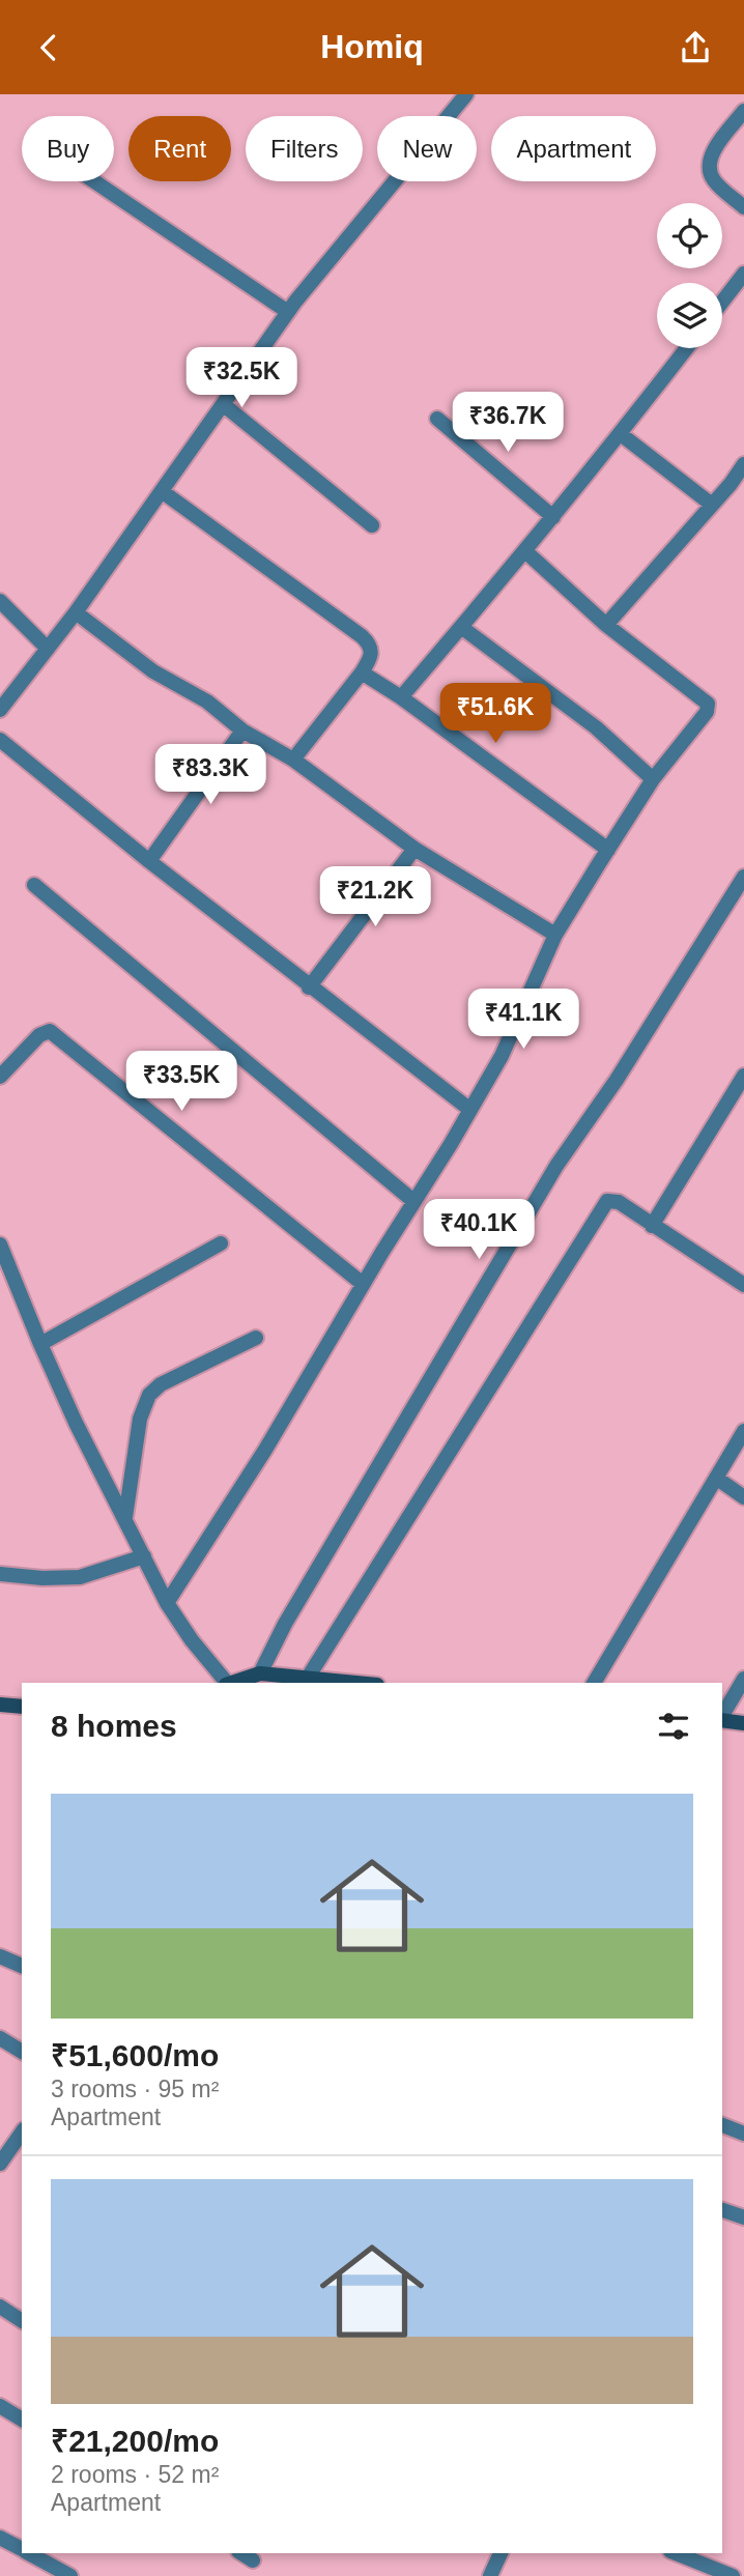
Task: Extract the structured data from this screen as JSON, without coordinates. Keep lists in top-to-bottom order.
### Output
{
  "page": {
    "header": "Homiq",
    "chip": [
      "Buy",
      "Rent",
      "Filters",
      "New",
      "Apartment"
    ],
    "price": [
      "₹32.5K",
      "₹36.7K",
      "₹51.6K",
      "₹83.3K",
      "₹21.2K",
      "₹41.1K",
      "₹33.5K",
      "₹40.1K"
    ],
    "heading": "8 homes",
    "list": [
      {
        "name": "₹51,600/mo",
        "note": "3 rooms · 95 m² · Apartment"
      },
      {
        "name": "₹21,200/mo",
        "note": "2 rooms · 52 m² · Apartment"
      }
    ]
  }
}
